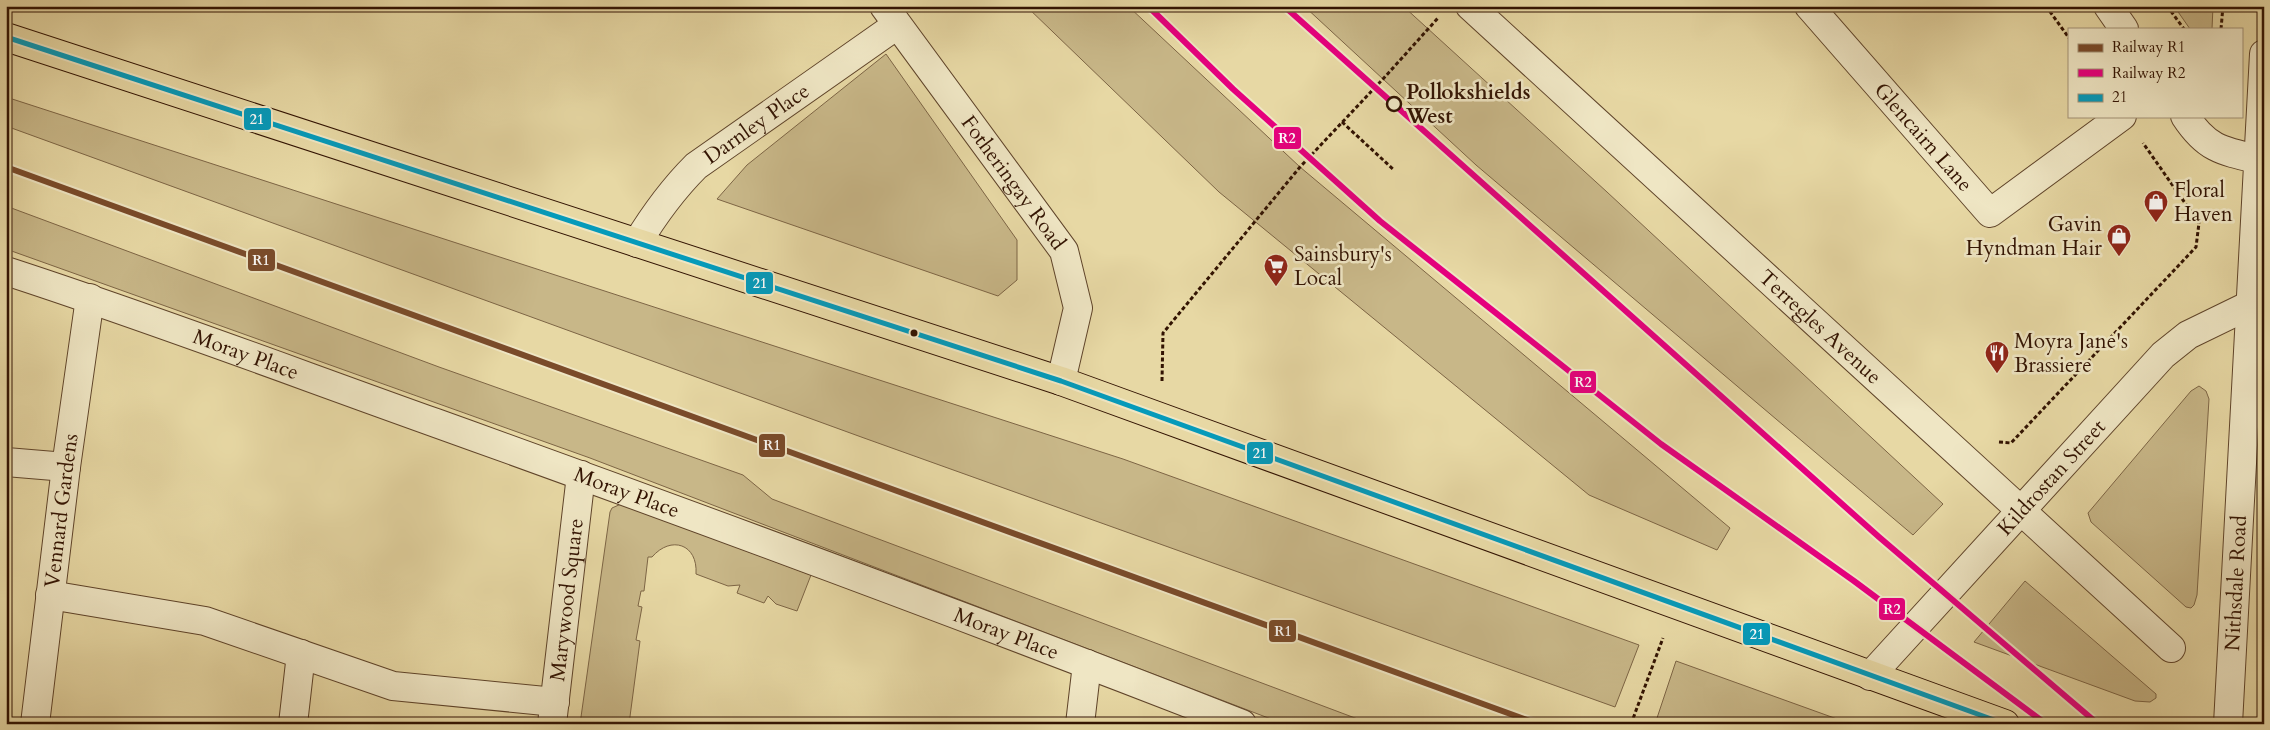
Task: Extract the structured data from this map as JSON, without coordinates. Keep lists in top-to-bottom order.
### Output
{
  "streets": {
    "street": [
      "Darnley Place",
      "Glencairn Lane",
      "Fotheringay Road",
      "Terregles Avenue",
      "Moray Place",
      "Kildrostan Street",
      "Vennard Gardens",
      "Nithsdale Road",
      "Marywood Square"
    ]
  },
  "crossings": [
    ["Darnley Place", "Fotheringay Road"],
    ["Terregles Avenue", "Kildrostan Street"],
    ["Moray Place", "Vennard Gardens"],
    ["Moray Place", "Marywood Square"],
    ["Kildrostan Street", "Nithsdale Road"]
  ],
  "places": {
    "other": ["Pollokshields West"],
    "shop": ["Floral Haven", "Gavin Hyndman Hair"],
    "supermarket": ["Sainsbury's Local"],
    "restaurant": ["Moyra Jane's Brassiere"]
  },
  "lines": ["rail line R2", "transit line 21", "rail line R1"],
  "legend": ["Railway R1", "Railway R2", "21"]
}
